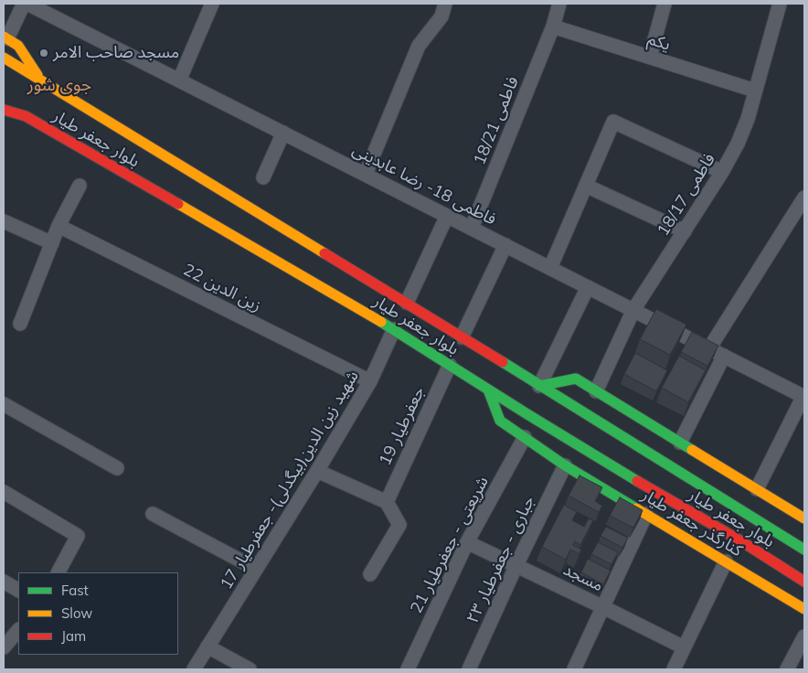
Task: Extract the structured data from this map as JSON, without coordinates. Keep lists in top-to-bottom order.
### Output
{
  "streets": {
    "main road": ["بلوار جعفر طیار", "کنارگذر جعفر طیار"],
    "street": [
      "یکم",
      "فاطمی 18/21",
      "فاطمی 18- رضا عابدینی",
      "فاطمی 18/17",
      "زین الدین 22",
      "جعفرطیار 19",
      "شهید زین الدین(بیگدلی)- جعفرطیار 17",
      "شریعتی - جعفرطیار 21",
      "جباری - جعفرطیار ۲۳",
      "مسجد"
    ]
  },
  "crossings": [
    ["یکم", "فاطمی 18/21"],
    ["یکم", "فاطمی 18/17"],
    ["فاطمی 18/21", "فاطمی 18- رضا عابدینی"],
    ["بلوار جعفر طیار", "جعفرطیار 19"],
    ["بلوار جعفر طیار", "شهید زین الدین(بیگدلی)- جعفرطیار 17"],
    ["بلوار جعفر طیار", "کنارگذر جعفر طیار"],
    ["فاطمی 18- رضا عابدینی", "فاطمی 18/17"],
    ["زین الدین 22", "شهید زین الدین(بیگدلی)- جعفرطیار 17"],
    ["کنارگذر جعفر طیار", "شریعتی - جعفرطیار 21"],
    ["کنارگذر جعفر طیار", "جباری - جعفرطیار ۲۳"],
    ["شریعتی - جعفرطیار 21", "مسجد"],
    ["جباری - جعفرطیار ۲۳", "مسجد"]
  ],
  "districts": ["جوی شور"],
  "places": ["مسجد صاحب الامر"],
  "legend": ["Fast", "Slow", "Jam"]
}
